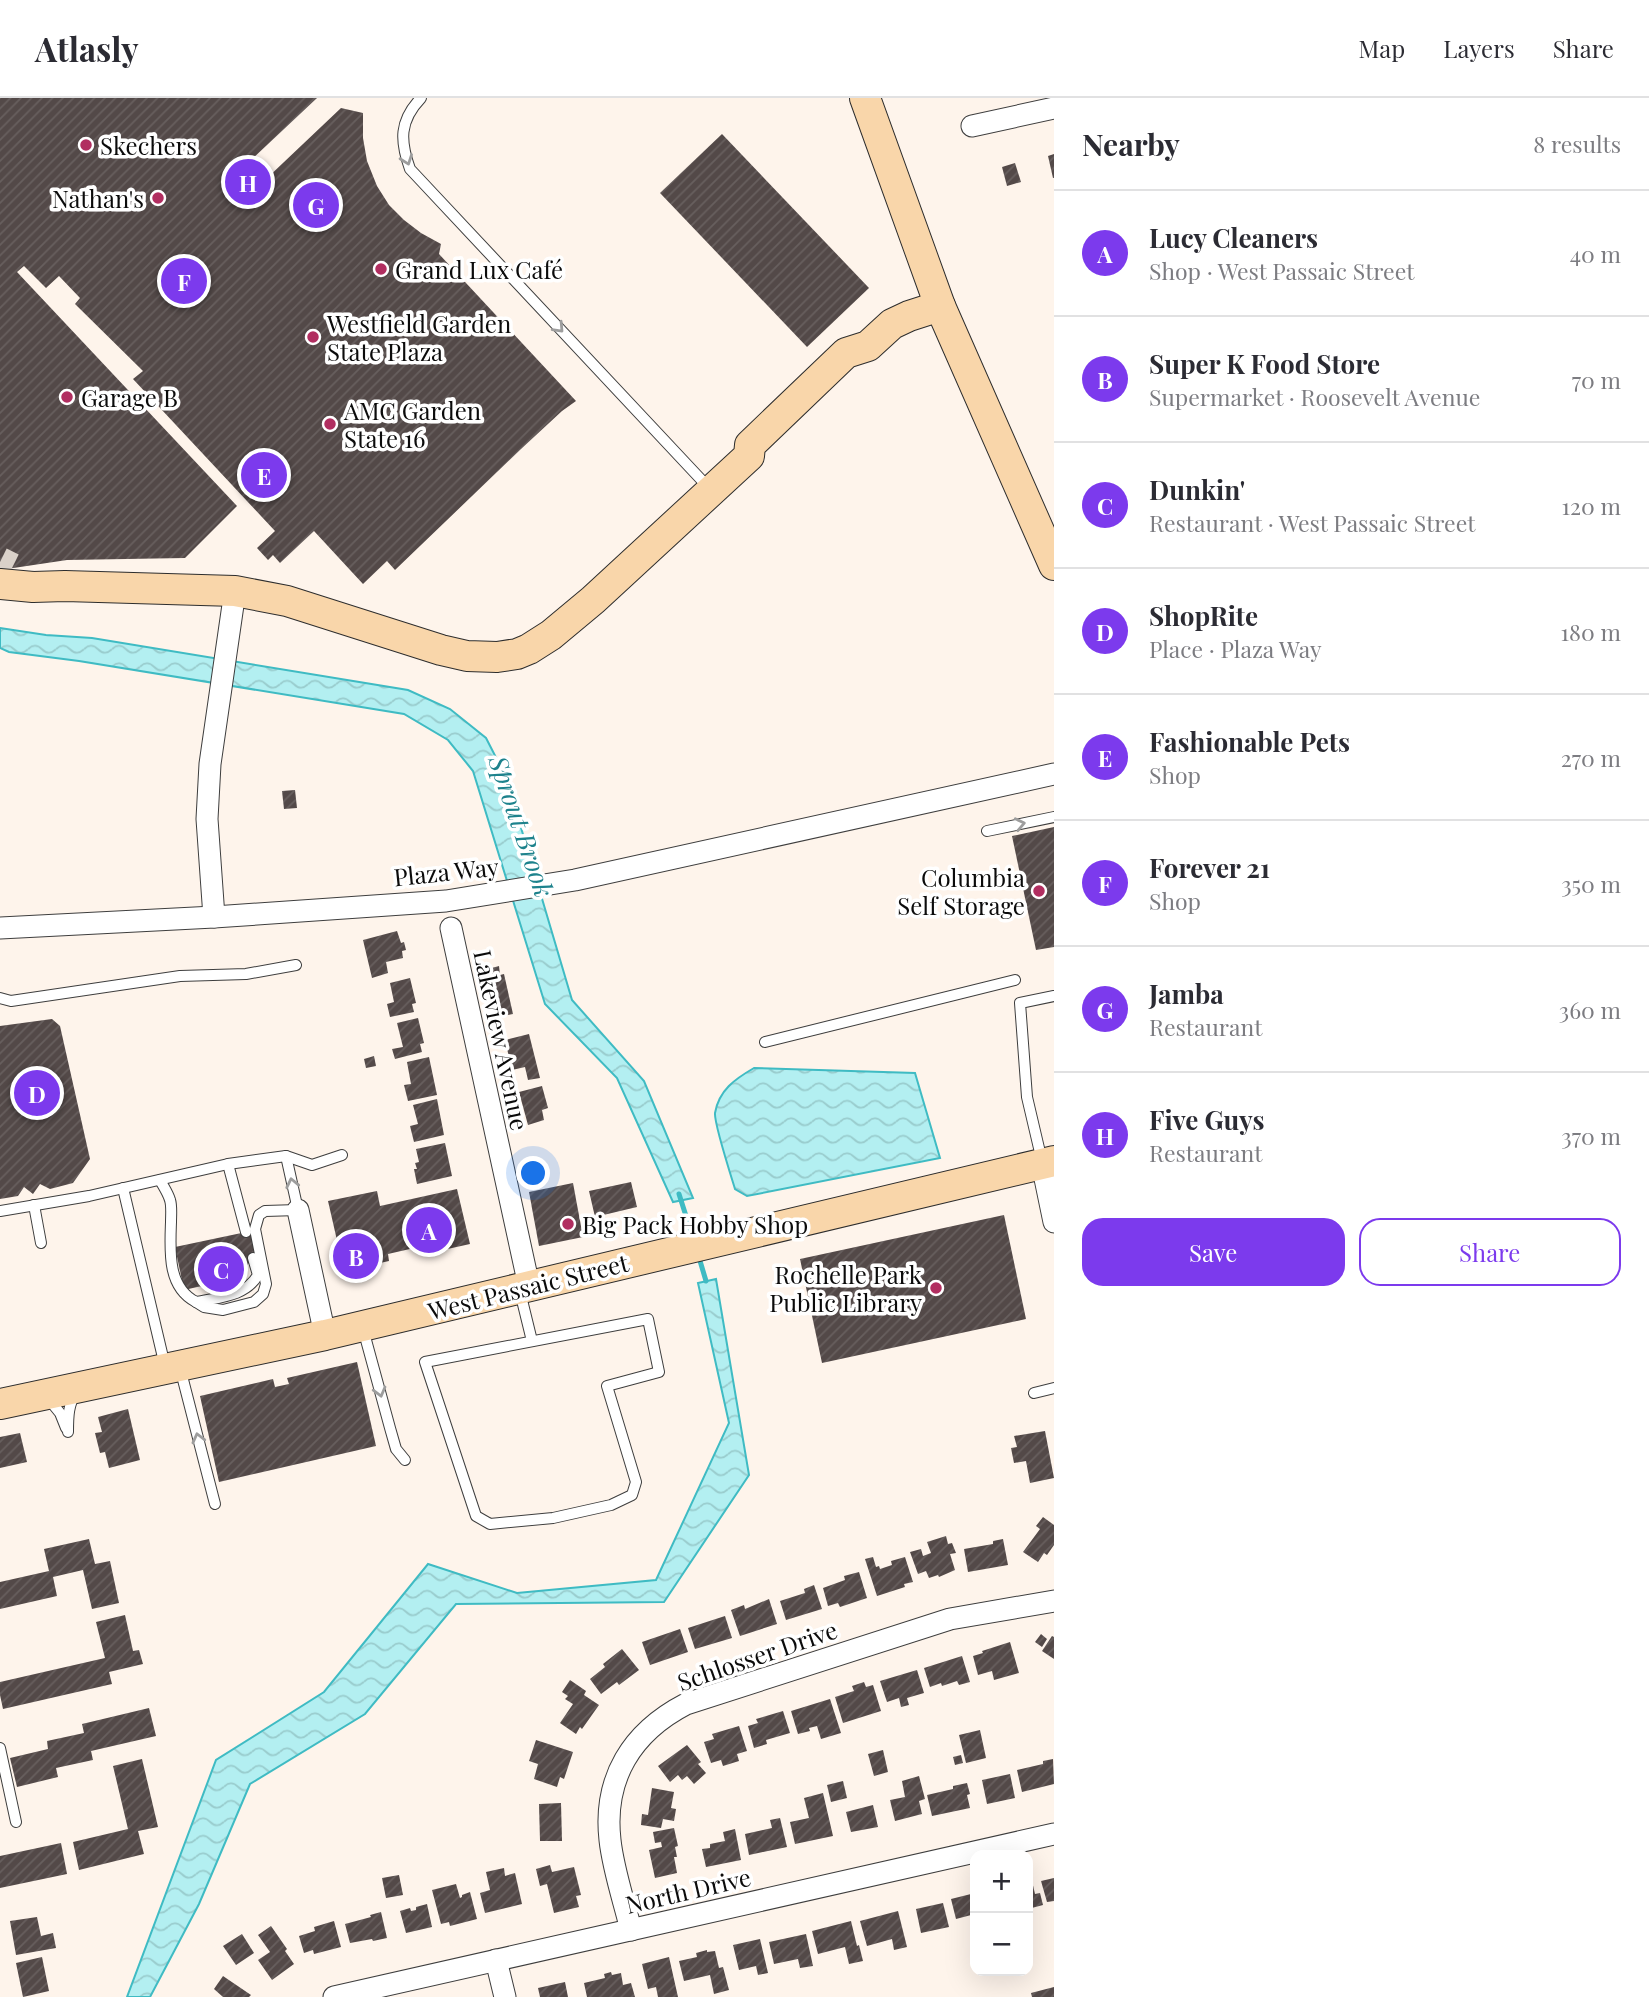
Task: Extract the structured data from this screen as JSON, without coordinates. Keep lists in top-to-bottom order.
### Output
{
  "streets": {
    "street": [
      "Plaza Way",
      "Lakeview Avenue",
      "West Passaic Street",
      "Schlosser Drive",
      "North Drive"
    ]
  },
  "crossings": [
    ["Lakeview Avenue", "West Passaic Street"],
    ["Schlosser Drive", "North Drive"]
  ],
  "water": ["Sprout Brook"],
  "places": [
    "Skechers",
    "Nathan's",
    "Grand Lux Café",
    "Westfield Garden State Plaza",
    "Garage B",
    "AMC Garden State 16",
    "Columbia Self Storage",
    "Big Pack Hobby Shop",
    "Rochelle Park Public Library"
  ],
  "page": {
    "header": "Atlasly",
    "nav": ["Map", "Layers", "Share"],
    "heading": ["Nearby", "8 results"],
    "pins": [
      "H",
      "G",
      "F",
      "E",
      "D",
      "A",
      "B",
      "C"
    ],
    "list": [
      {
        "mark": "A",
        "name": "Lucy Cleaners",
        "note": "Shop · West Passaic Street",
        "value": "40 m"
      },
      {
        "mark": "B",
        "name": "Super K Food Store",
        "note": "Supermarket · Roosevelt Avenue",
        "value": "70 m"
      },
      {
        "mark": "C",
        "name": "Dunkin'",
        "note": "Restaurant · West Passaic Street",
        "value": "120 m"
      },
      {
        "mark": "D",
        "name": "ShopRite",
        "note": "Place · Plaza Way",
        "value": "180 m"
      },
      {
        "mark": "E",
        "name": "Fashionable Pets",
        "note": "Shop",
        "value": "270 m"
      },
      {
        "mark": "F",
        "name": "Forever 21",
        "note": "Shop",
        "value": "350 m"
      },
      {
        "mark": "G",
        "name": "Jamba",
        "note": "Restaurant",
        "value": "360 m"
      },
      {
        "mark": "H",
        "name": "Five Guys",
        "note": "Restaurant",
        "value": "370 m"
      }
    ],
    "buttons": ["Save", "Share"],
    "map_buttons": ["+", "−"]
  }
}
